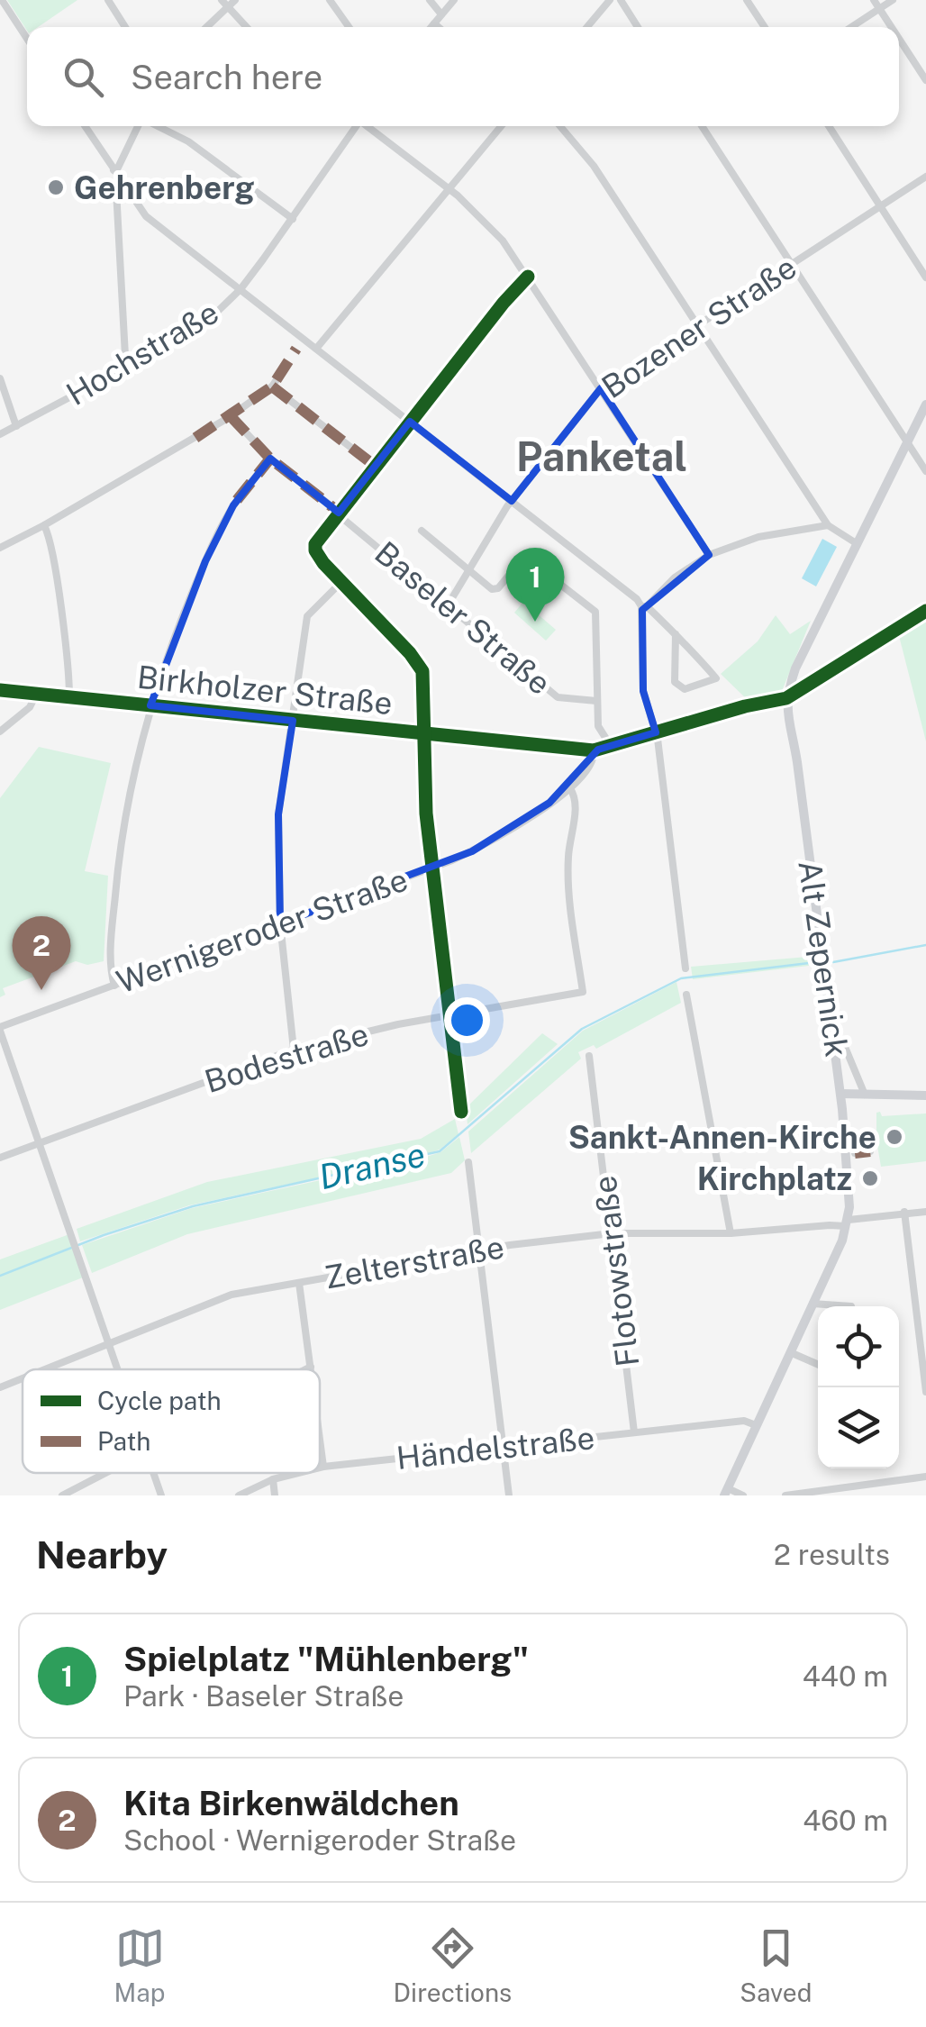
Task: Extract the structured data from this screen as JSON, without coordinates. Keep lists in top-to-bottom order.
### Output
{
  "streets": {
    "main road": ["Birkholzer Straße", "Alt Zepernick"],
    "street": [
      "Bozener Straße",
      "Hochstraße",
      "Baseler Straße",
      "Wernigeroder Straße",
      "Bodestraße",
      "Zelterstraße",
      "Flotowstraße",
      "Händelstraße"
    ]
  },
  "crossings": [
    ["Bozener Straße", "Baseler Straße"],
    ["Birkholzer Straße", "Wernigeroder Straße"],
    ["Birkholzer Straße", "Alt Zepernick"],
    ["Wernigeroder Straße", "Bodestraße"],
    ["Alt Zepernick", "Zelterstraße"],
    ["Zelterstraße", "Flotowstraße"],
    ["Flotowstraße", "Händelstraße"]
  ],
  "districts": ["Panketal"],
  "water": ["Dranse"],
  "places": ["Gehrenberg", "Sankt-Annen-Kirche", "Kirchplatz"],
  "legend": ["Cycle path", "Path"],
  "page": {
    "search": "Search here",
    "pins": ["1", "2"],
    "heading": ["Nearby", "2 results"],
    "list": [
      {
        "mark": "1",
        "name": "Spielplatz \"Mühlenberg\"",
        "note": "Park · Baseler Straße",
        "value": "440 m"
      },
      {
        "mark": "2",
        "name": "Kita Birkenwäldchen",
        "note": "School · Wernigeroder Straße",
        "value": "460 m"
      }
    ],
    "nav": ["Map", "Directions", "Saved"]
  }
}
